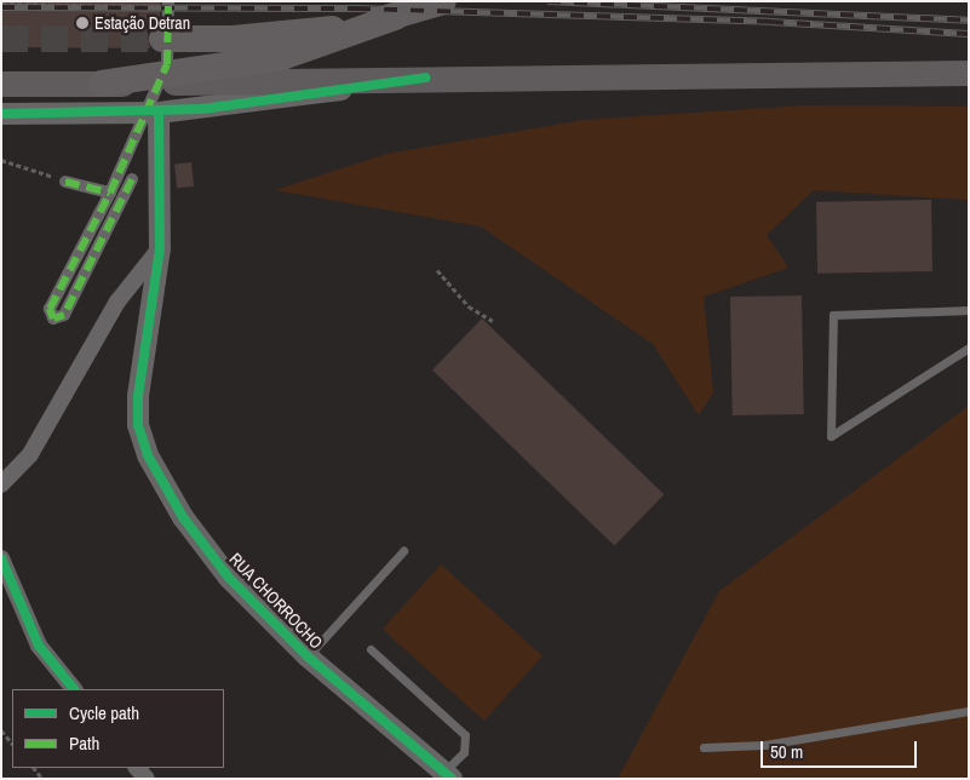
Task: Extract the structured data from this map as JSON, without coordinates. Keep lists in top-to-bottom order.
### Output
{
  "streets": {
    "street": ["RUA CHORROCHO"]
  },
  "places": ["Estação Detran"],
  "legend": ["Cycle path", "Path"],
  "scale_bar": "50 m"
}
